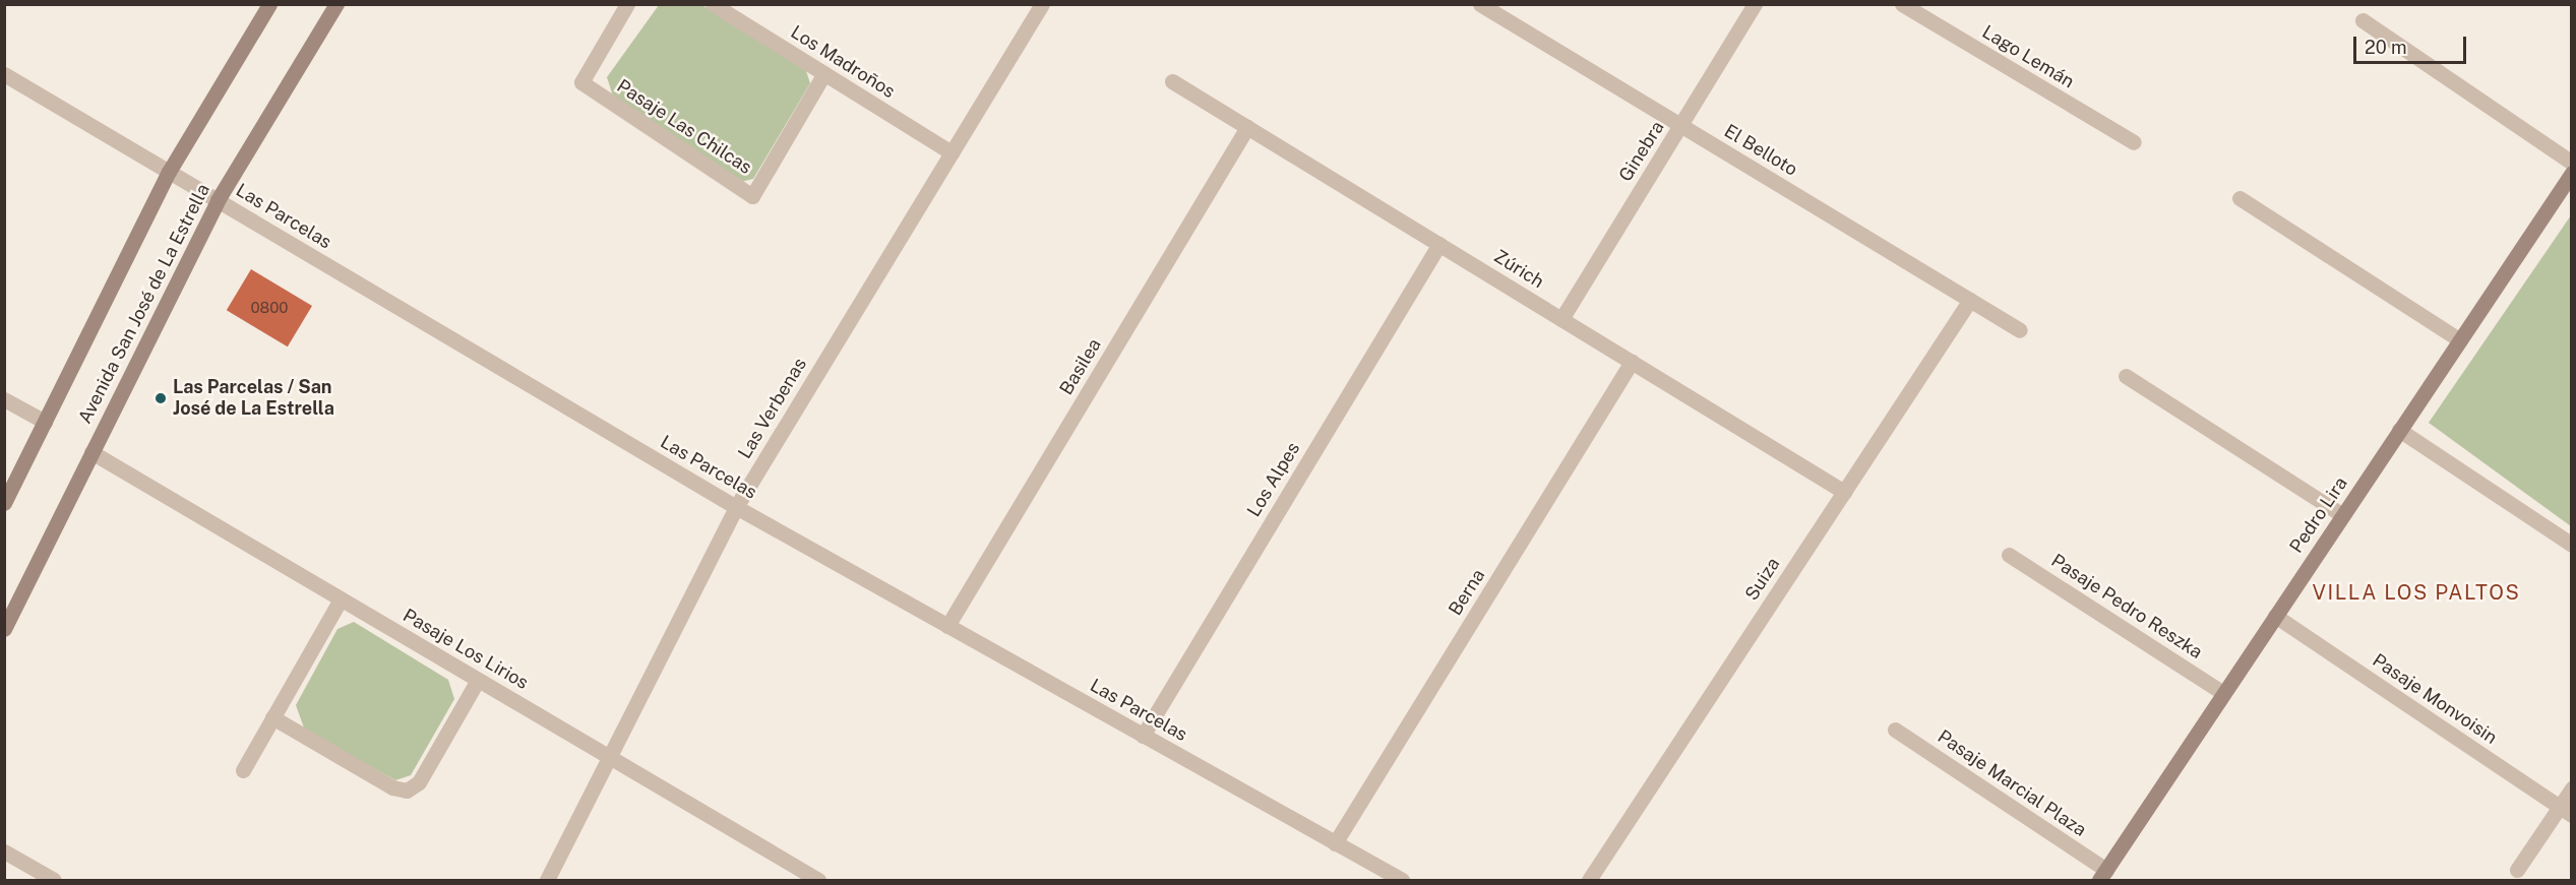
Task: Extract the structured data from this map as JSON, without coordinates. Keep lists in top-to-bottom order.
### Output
{
  "streets": {
    "street": [
      "Lago Lemán",
      "Los Madroños",
      "Pasaje Las Chilcas",
      "El Belloto",
      "Ginebra",
      "Las Parcelas",
      "Zúrich",
      "Avenida San José de La Estrella",
      "Basilea",
      "Las Verbenas",
      "Los Alpes",
      "Pedro Lira",
      "Suiza",
      "Berna",
      "Pasaje Pedro Reszka",
      "Pasaje Los Lirios",
      "Pasaje Monvoisin",
      "Pasaje Marcial Plaza"
    ]
  },
  "crossings": [
    ["Los Madroños", "Pasaje Las Chilcas"],
    ["Los Madroños", "Las Verbenas"],
    ["El Belloto", "Ginebra"],
    ["El Belloto", "Suiza"],
    ["Ginebra", "Zúrich"],
    ["Las Parcelas", "Avenida San José de La Estrella"],
    ["Las Parcelas", "Basilea"],
    ["Las Parcelas", "Las Verbenas"],
    ["Las Parcelas", "Los Alpes"],
    ["Las Parcelas", "Berna"],
    ["Zúrich", "Basilea"],
    ["Zúrich", "Los Alpes"],
    ["Zúrich", "Suiza"],
    ["Zúrich", "Berna"],
    ["Avenida San José de La Estrella", "Pasaje Los Lirios"],
    ["Las Verbenas", "Pasaje Los Lirios"],
    ["Pedro Lira", "Pasaje Pedro Reszka"],
    ["Pedro Lira", "Pasaje Monvoisin"],
    ["Pedro Lira", "Pasaje Marcial Plaza"]
  ],
  "districts": ["VILLA LOS PALTOS"],
  "places": ["Las Parcelas / San José de La Estrella"],
  "house_numbers": ["0800"],
  "scale_bar": "20 m"
}
